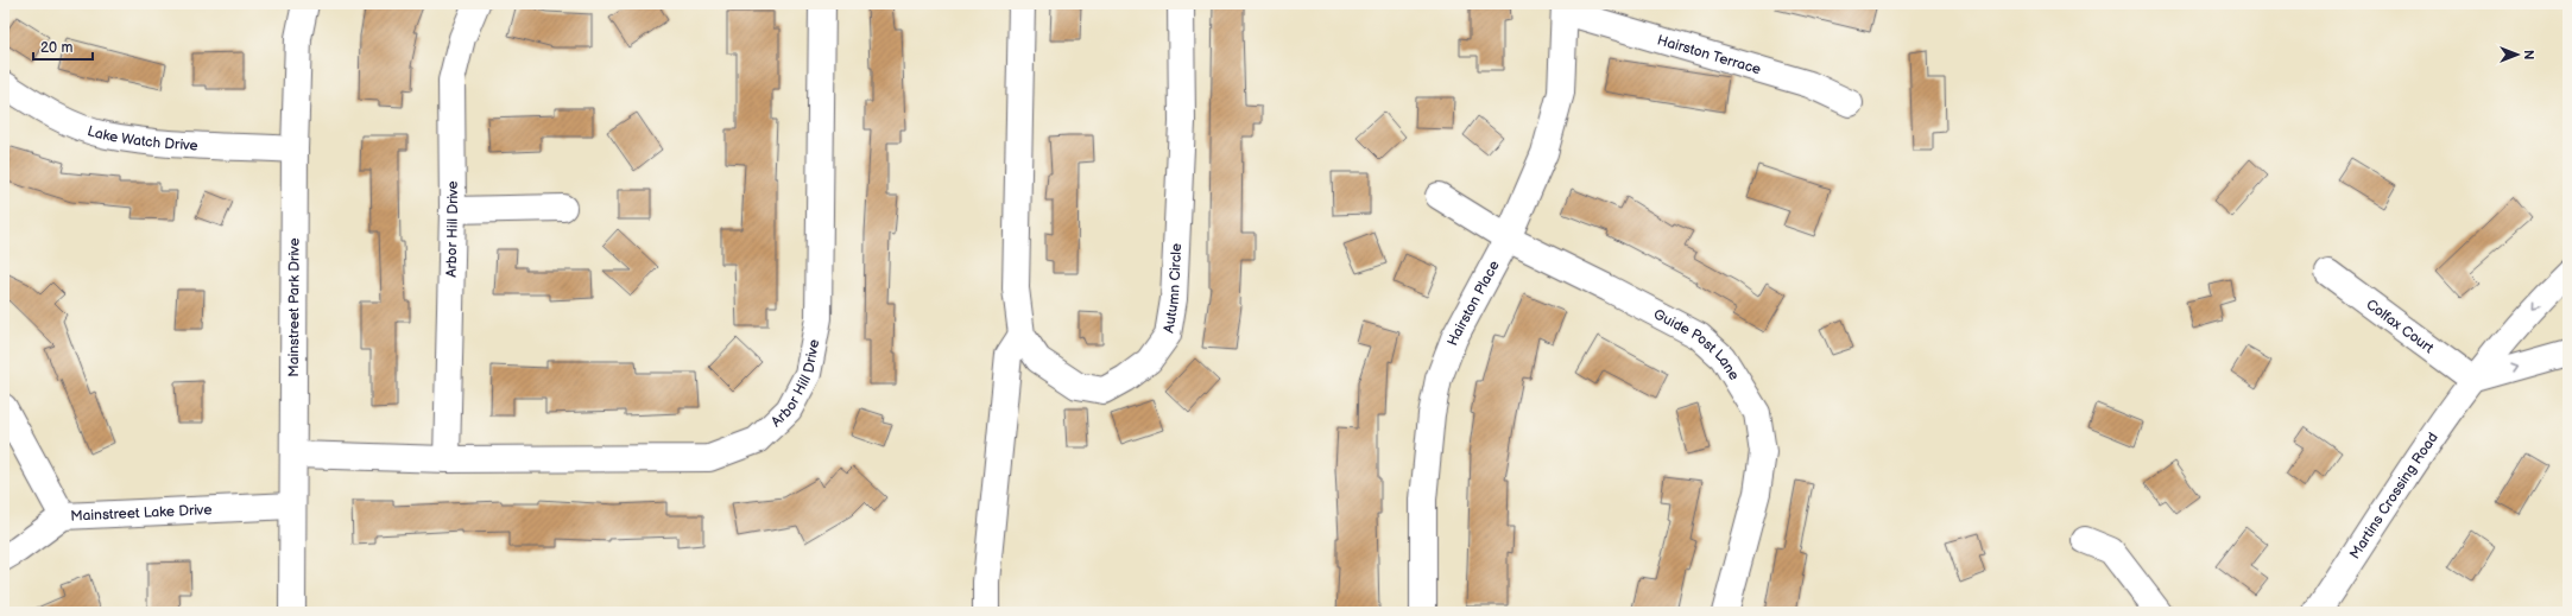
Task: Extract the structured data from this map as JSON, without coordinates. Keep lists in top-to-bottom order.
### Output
{
  "streets": {
    "street": [
      "Hairston Terrace",
      "Lake Watch Drive",
      "Arbor Hill Drive",
      "Autumn Circle",
      "Hairston Place",
      "Mainstreet Park Drive",
      "Colfax Court",
      "Guide Post Lane",
      "Martins Crossing Road",
      "Mainstreet Lake Drive"
    ]
  },
  "crossings": [
    ["Hairston Terrace", "Hairston Place"],
    ["Lake Watch Drive", "Mainstreet Park Drive"],
    ["Arbor Hill Drive", "Mainstreet Park Drive"],
    ["Hairston Place", "Guide Post Lane"],
    ["Mainstreet Park Drive", "Mainstreet Lake Drive"],
    ["Colfax Court", "Martins Crossing Road"]
  ],
  "scale_bar": "20 m",
  "north": "right"
}
